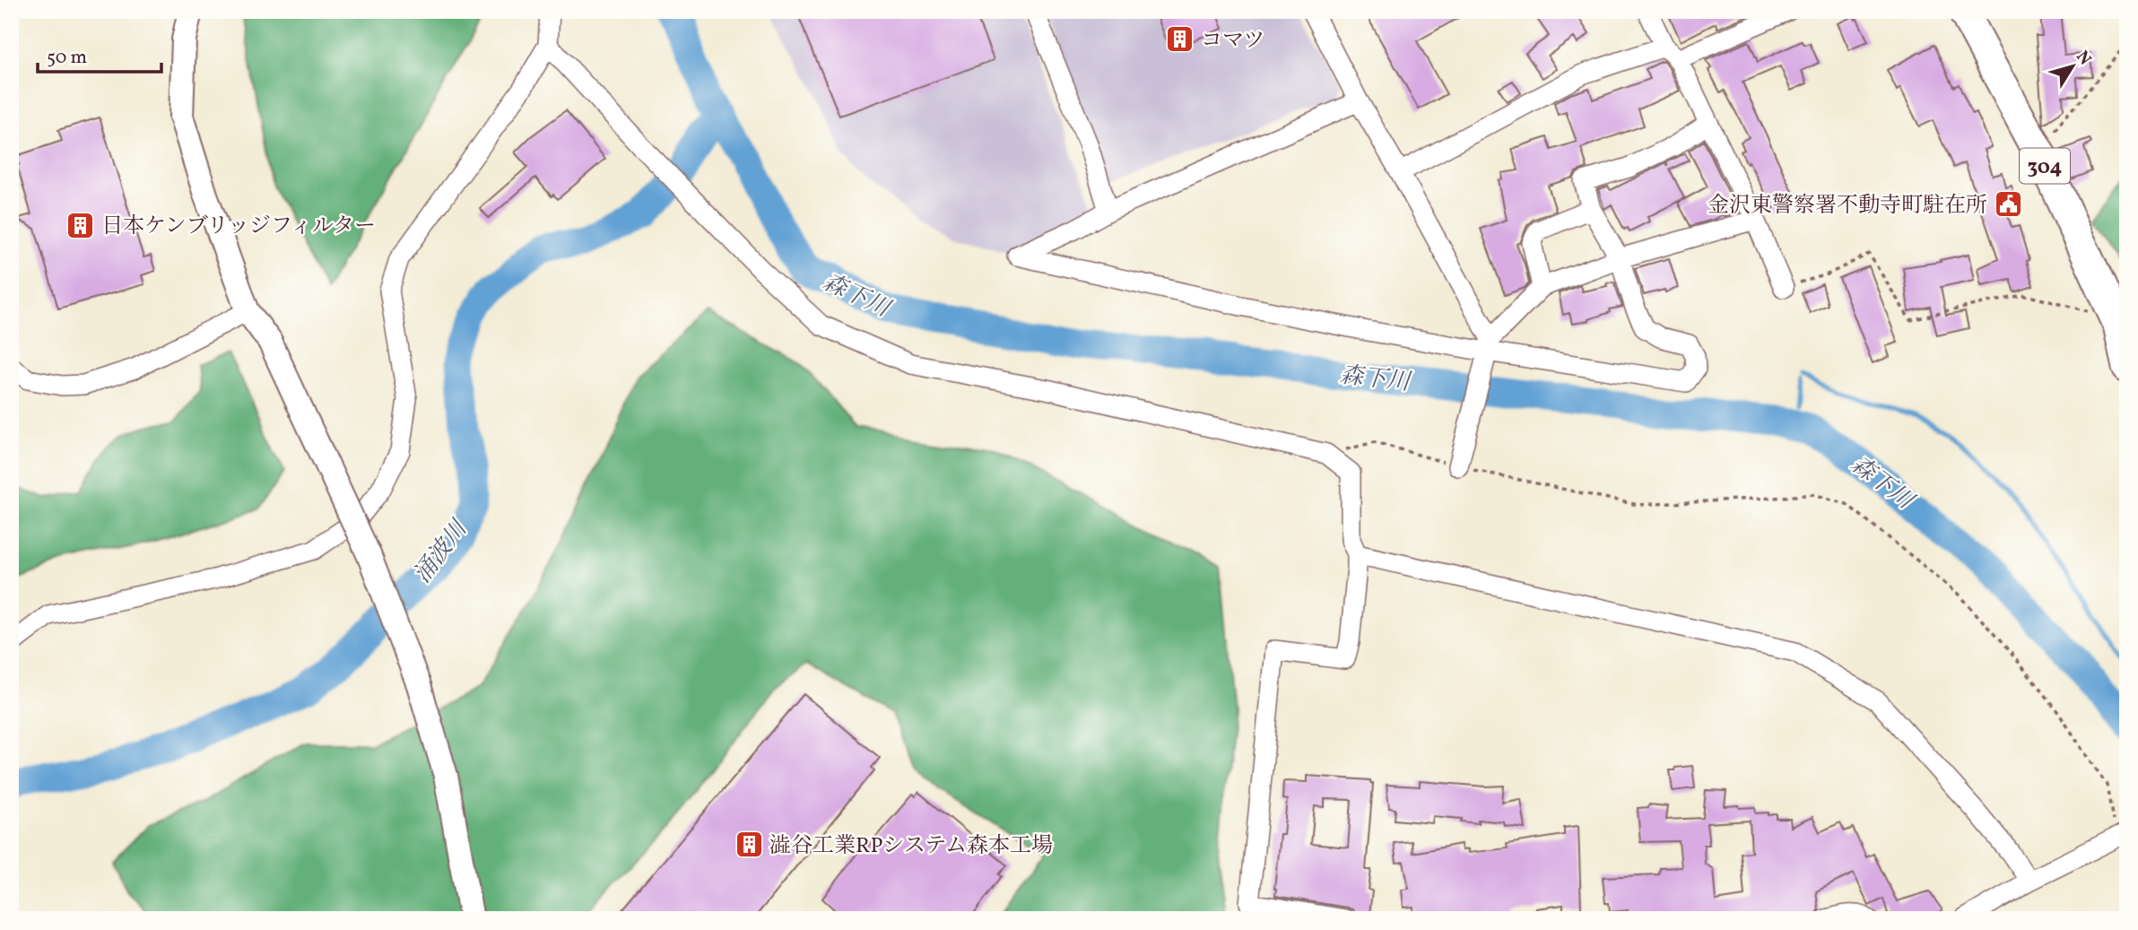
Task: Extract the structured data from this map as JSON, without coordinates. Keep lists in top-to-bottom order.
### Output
{
  "streets": {
    "highway": ["304"]
  },
  "water": ["森下川", "涌波川"],
  "places": {
    "building": ["コマツ", "日本ケンブリッジフィルター", "澁谷工業RPシステム森本工場"],
    "public building": ["金沢東警察署不動寺町駐在所"]
  },
  "scale_bar": "50 m",
  "north": "top right"
}
